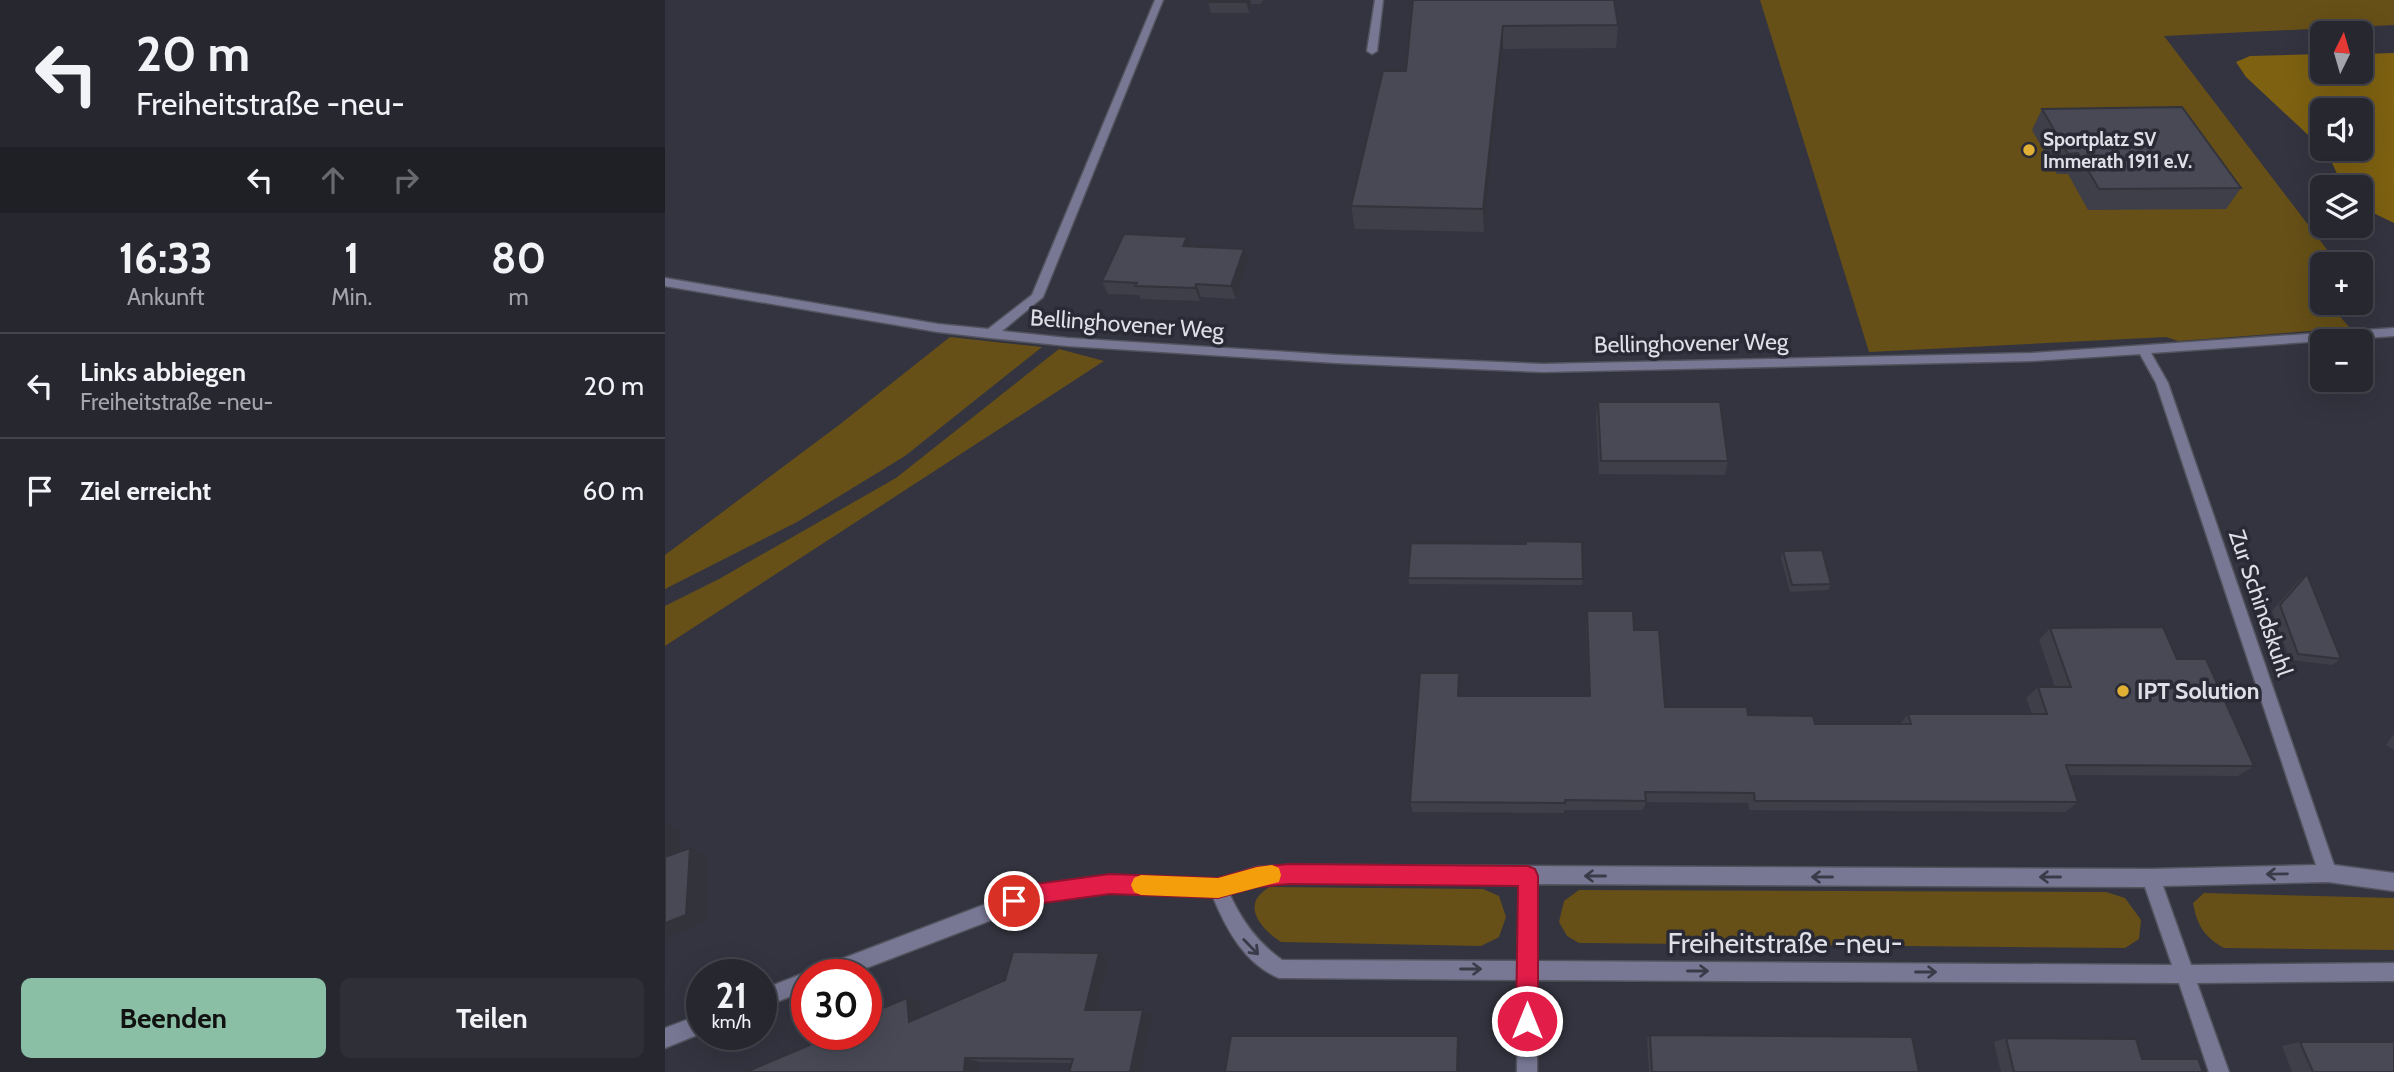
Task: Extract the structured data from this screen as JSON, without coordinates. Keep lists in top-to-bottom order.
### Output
{
  "streets": {
    "street": ["Bellinghovener Weg", "Zur Schindskuhl", "Freiheitstraße -neu-"]
  },
  "crossings": [
    ["Bellinghovener Weg", "Zur Schindskuhl"]
  ],
  "places": ["Sportplatz SV Immerath 1911 e.V.", "IPT Solution"],
  "north": "top",
  "page": {
    "turn": ["20 m", "Freiheitstraße -neu-"],
    "map_buttons": ["+", "−"],
    "eta": [
      "16:33",
      "Ankunft",
      "1",
      "Min.",
      "80",
      "m"
    ],
    "list": [
      {
        "name": "Links abbiegen",
        "note": "Freiheitstraße -neu-",
        "value": "20 m"
      },
      {
        "name": "Ziel erreicht",
        "value": "60 m"
      }
    ],
    "speed": "21 km/h",
    "limit": "30",
    "buttons": ["Beenden", "Teilen"]
  }
}
